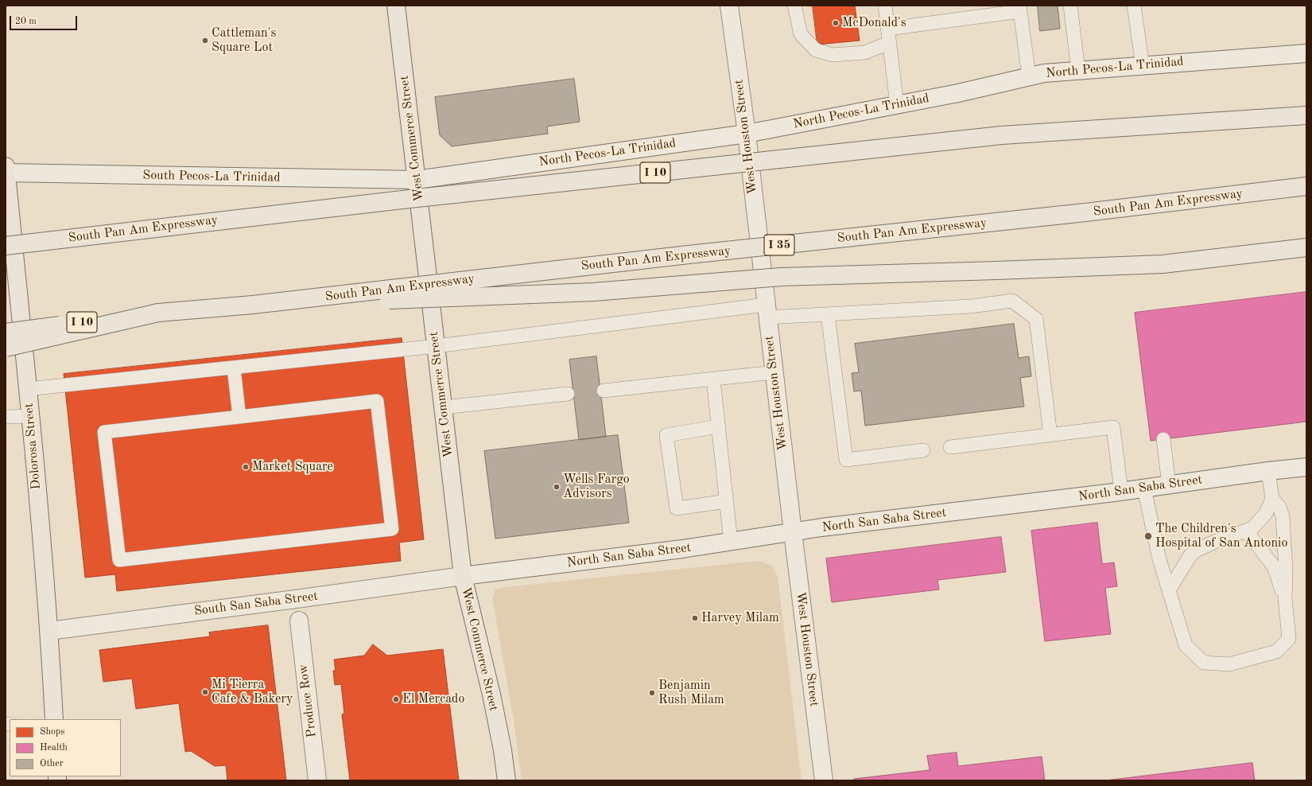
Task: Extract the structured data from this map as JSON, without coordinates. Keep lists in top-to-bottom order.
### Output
{
  "streets": {
    "main road": [
      "North Pecos-La Trinidad",
      "West Houston Street",
      "West Commerce Street",
      "I 10",
      "South Pecos-La Trinidad",
      "South Pan Am Expressway",
      "I 35",
      "Dolorosa Street",
      "North San Saba Street",
      "South San Saba Street",
      "Produce Row"
    ]
  },
  "crossings": [
    ["North Pecos-La Trinidad", "West Houston Street"],
    ["North Pecos-La Trinidad", "West Commerce Street"],
    ["North Pecos-La Trinidad", "South Pecos-La Trinidad"],
    ["West Houston Street", "North San Saba Street"],
    ["West Commerce Street", "South Pecos-La Trinidad"],
    ["West Commerce Street", "North San Saba Street"],
    ["West Commerce Street", "South San Saba Street"],
    ["I 10", "South Pan Am Expressway"],
    ["South Pecos-La Trinidad", "Dolorosa Street"],
    ["Dolorosa Street", "South San Saba Street"],
    ["North San Saba Street", "South San Saba Street"]
  ],
  "places": [
    "McDonald's",
    "Cattleman's Square Lot",
    "Market Square",
    "Wells Fargo Advisors",
    "The Children's Hospital of San Antonio",
    "Harvey Milam",
    "Mi Tierra Cafe & Bakery",
    "Benjamin Rush Milam",
    "El Mercado"
  ],
  "legend": ["Shops", "Health", "Other"],
  "scale_bar": "20 m"
}
